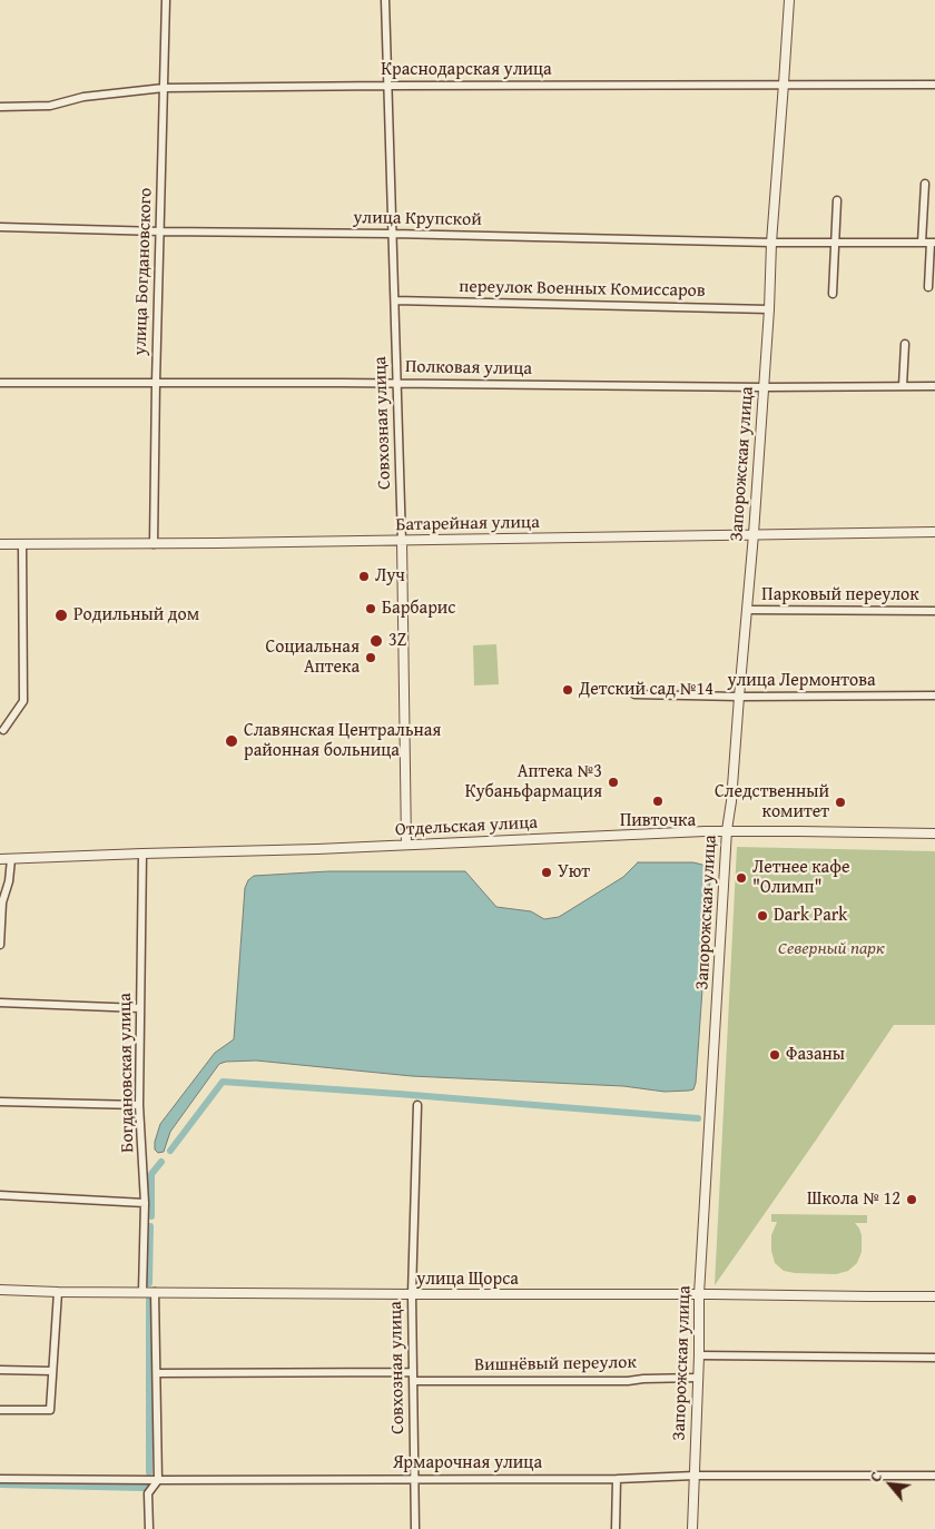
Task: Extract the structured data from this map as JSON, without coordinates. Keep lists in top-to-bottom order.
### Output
{
  "streets": {
    "street": [
      "Краснодарская улица",
      "улица Крупской",
      "улица Богдановского",
      "переулок Военных Комиссаров",
      "Полковая улица",
      "Совхозная улица",
      "Запорожская улица",
      "Батарейная улица",
      "Парковый переулок",
      "улица Лермонтова",
      "Отдельская улица",
      "Богдановская улица",
      "улица Щорса",
      "Вишнёвый переулок",
      "Ярмарочная улица"
    ]
  },
  "crossings": [
    ["Краснодарская улица", "улица Богдановского"],
    ["Краснодарская улица", "Совхозная улица"],
    ["Краснодарская улица", "Запорожская улица"],
    ["улица Крупской", "улица Богдановского"],
    ["улица Крупской", "Совхозная улица"],
    ["улица Крупской", "Запорожская улица"],
    ["улица Богдановского", "Полковая улица"],
    ["улица Богдановского", "Батарейная улица"],
    ["переулок Военных Комиссаров", "Совхозная улица"],
    ["переулок Военных Комиссаров", "Запорожская улица"],
    ["Полковая улица", "Совхозная улица"],
    ["Полковая улица", "Запорожская улица"],
    ["Совхозная улица", "Батарейная улица"],
    ["Совхозная улица", "Отдельская улица"],
    ["Совхозная улица", "улица Щорса"],
    ["Совхозная улица", "Вишнёвый переулок"],
    ["Совхозная улица", "Ярмарочная улица"],
    ["Запорожская улица", "Батарейная улица"],
    ["Запорожская улица", "Парковый переулок"],
    ["Запорожская улица", "улица Лермонтова"],
    ["Запорожская улица", "Отдельская улица"],
    ["Запорожская улица", "улица Щорса"],
    ["Запорожская улица", "Вишнёвый переулок"],
    ["Запорожская улица", "Ярмарочная улица"],
    ["Отдельская улица", "Богдановская улица"],
    ["Богдановская улица", "улица Щорса"]
  ],
  "parks": ["Северный парк"],
  "places": [
    "Луч",
    "Барбарис",
    "Родильный дом",
    "3Z",
    "Социальная Аптека",
    "Детский сад №14",
    "Славянская Центральная районная больница",
    "Аптека №3 Кубаньфармация",
    "Пивточка",
    "Следственный комитет",
    "Уют",
    "Летнее кафе \"Олимп\"",
    "Dark Park",
    "Фазаны",
    "Школа № 12"
  ],
  "north": "top left"
}
